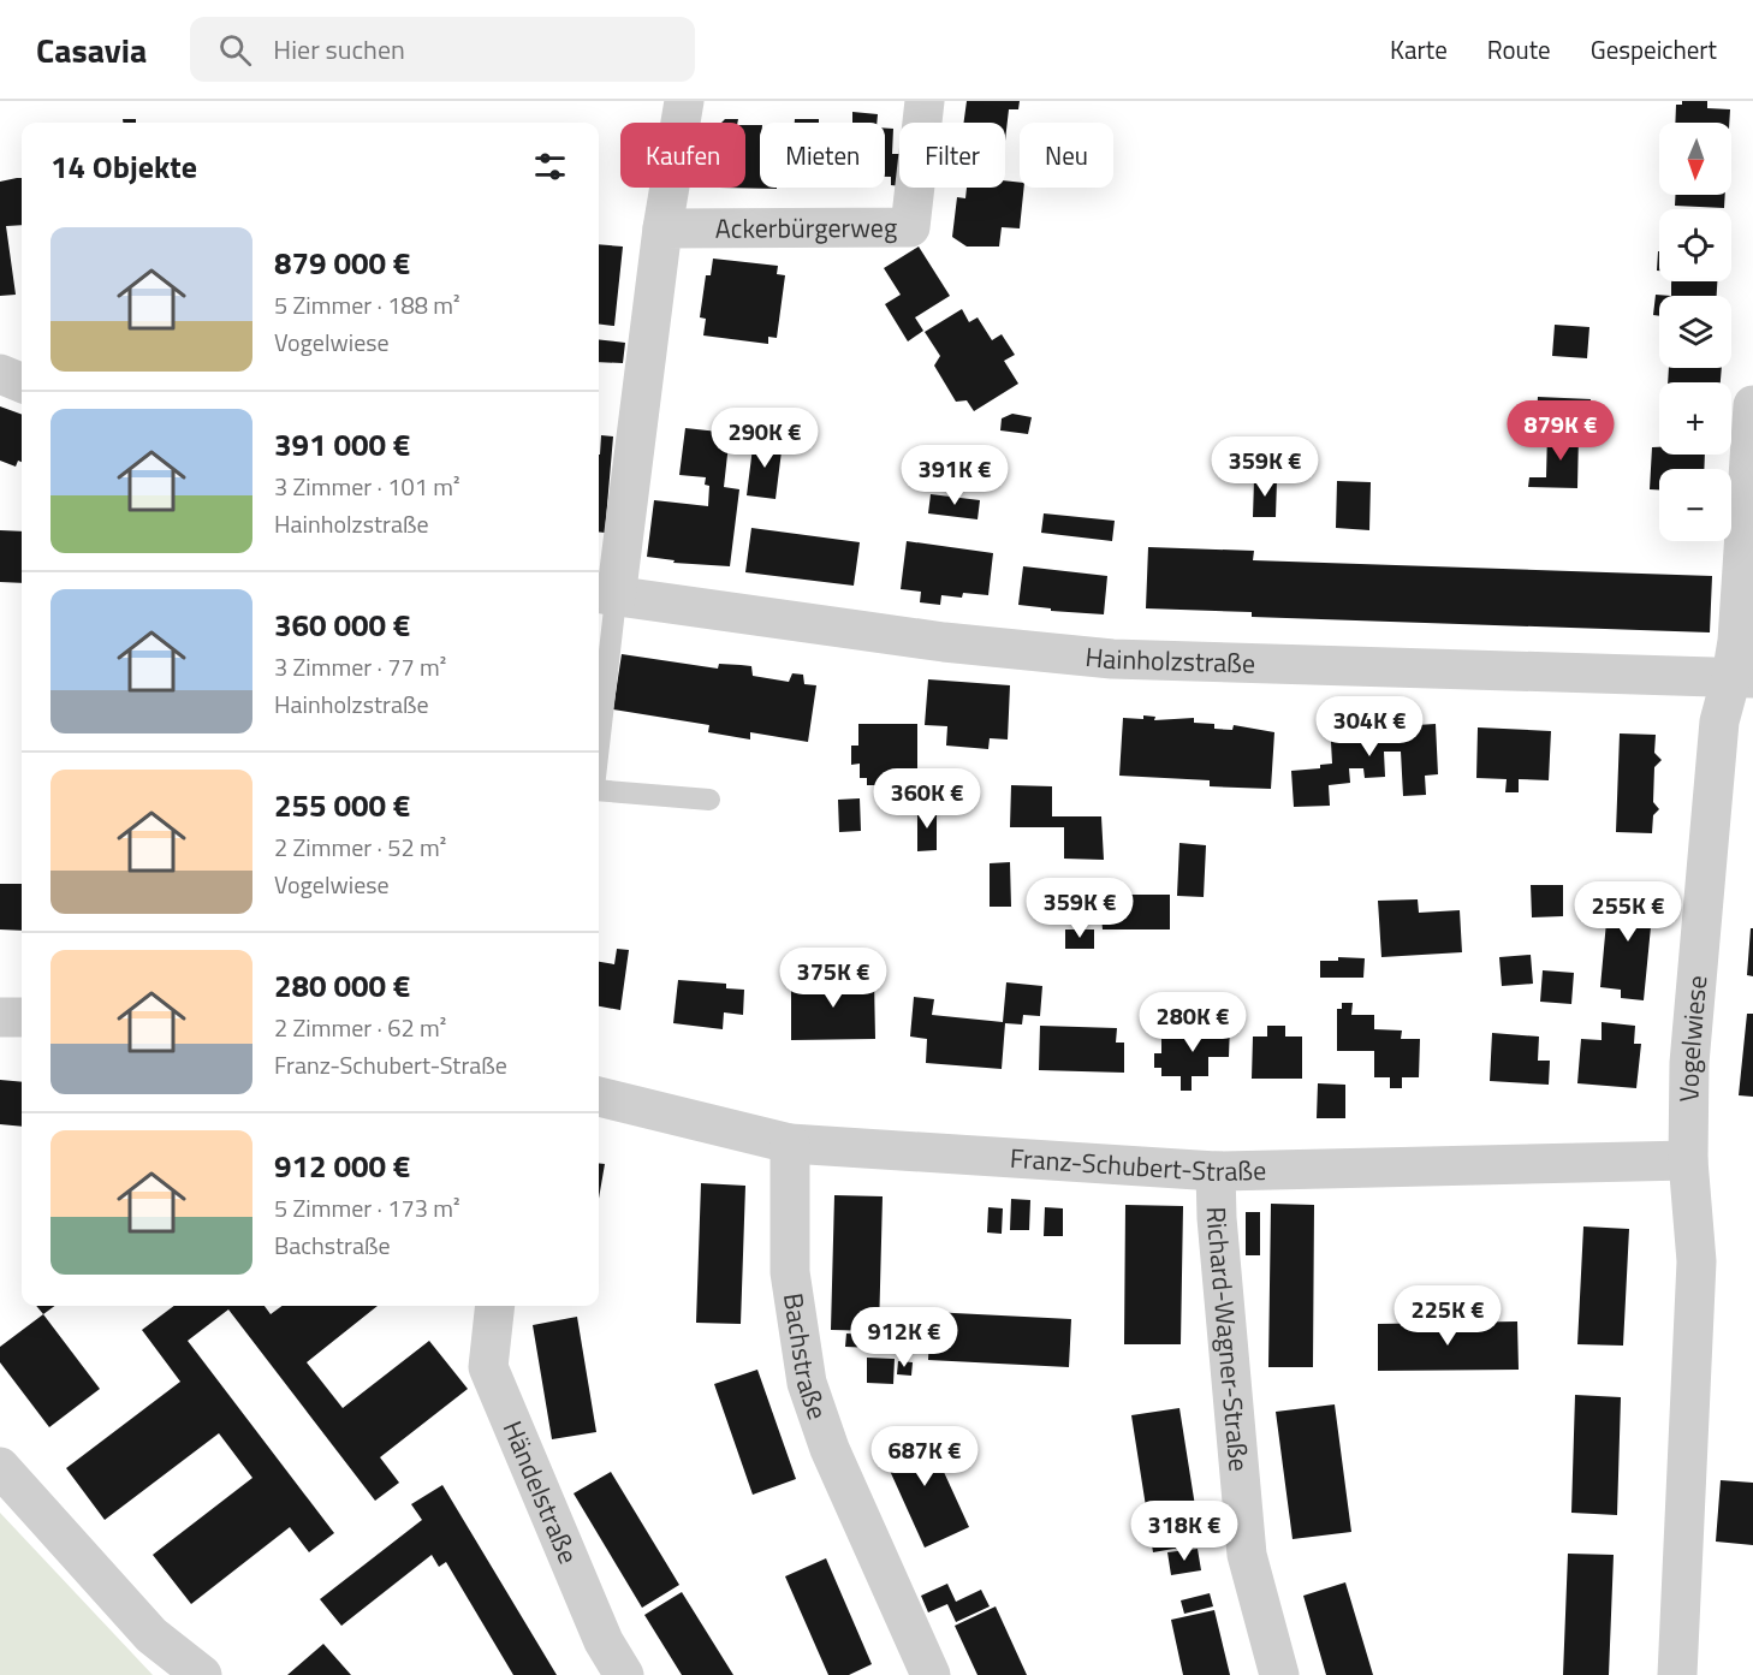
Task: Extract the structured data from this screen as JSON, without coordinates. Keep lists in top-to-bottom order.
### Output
{
  "streets": {
    "street": [
      "Ackerbürgerweg",
      "Hainholzstraße",
      "Vogelwiese",
      "Franz-Schubert-Straße",
      "Richard-Wagner-Straße",
      "Bachstraße",
      "Händelstraße"
    ]
  },
  "crossings": [
    ["Hainholzstraße", "Vogelwiese"],
    ["Vogelwiese", "Franz-Schubert-Straße"],
    ["Franz-Schubert-Straße", "Richard-Wagner-Straße"],
    ["Franz-Schubert-Straße", "Bachstraße"]
  ],
  "north": "bottom",
  "page": {
    "header": "Casavia",
    "search": "Hier suchen",
    "nav": ["Karte", "Route", "Gespeichert"],
    "map_buttons": ["+", "−"],
    "chip": [
      "Kaufen",
      "Mieten",
      "Filter",
      "Neu"
    ],
    "heading": "14 Objekte",
    "list": [
      {
        "name": "879 000 €",
        "note": "5 Zimmer · 188 m² · Vogelwiese"
      },
      {
        "name": "391 000 €",
        "note": "3 Zimmer · 101 m² · Hainholzstraße"
      },
      {
        "name": "360 000 €",
        "note": "3 Zimmer · 77 m² · Hainholzstraße"
      },
      {
        "name": "255 000 €",
        "note": "2 Zimmer · 52 m² · Vogelwiese"
      },
      {
        "name": "280 000 €",
        "note": "2 Zimmer · 62 m² · Franz-Schubert-Straße"
      },
      {
        "name": "912 000 €",
        "note": "5 Zimmer · 173 m² · Bachstraße"
      }
    ],
    "price": [
      "879K €",
      "290K €",
      "359K €",
      "391K €",
      "304K €",
      "360K €",
      "359K €",
      "255K €",
      "375K €",
      "280K €",
      "225K €",
      "912K €",
      "687K €",
      "318K €"
    ]
  }
}
